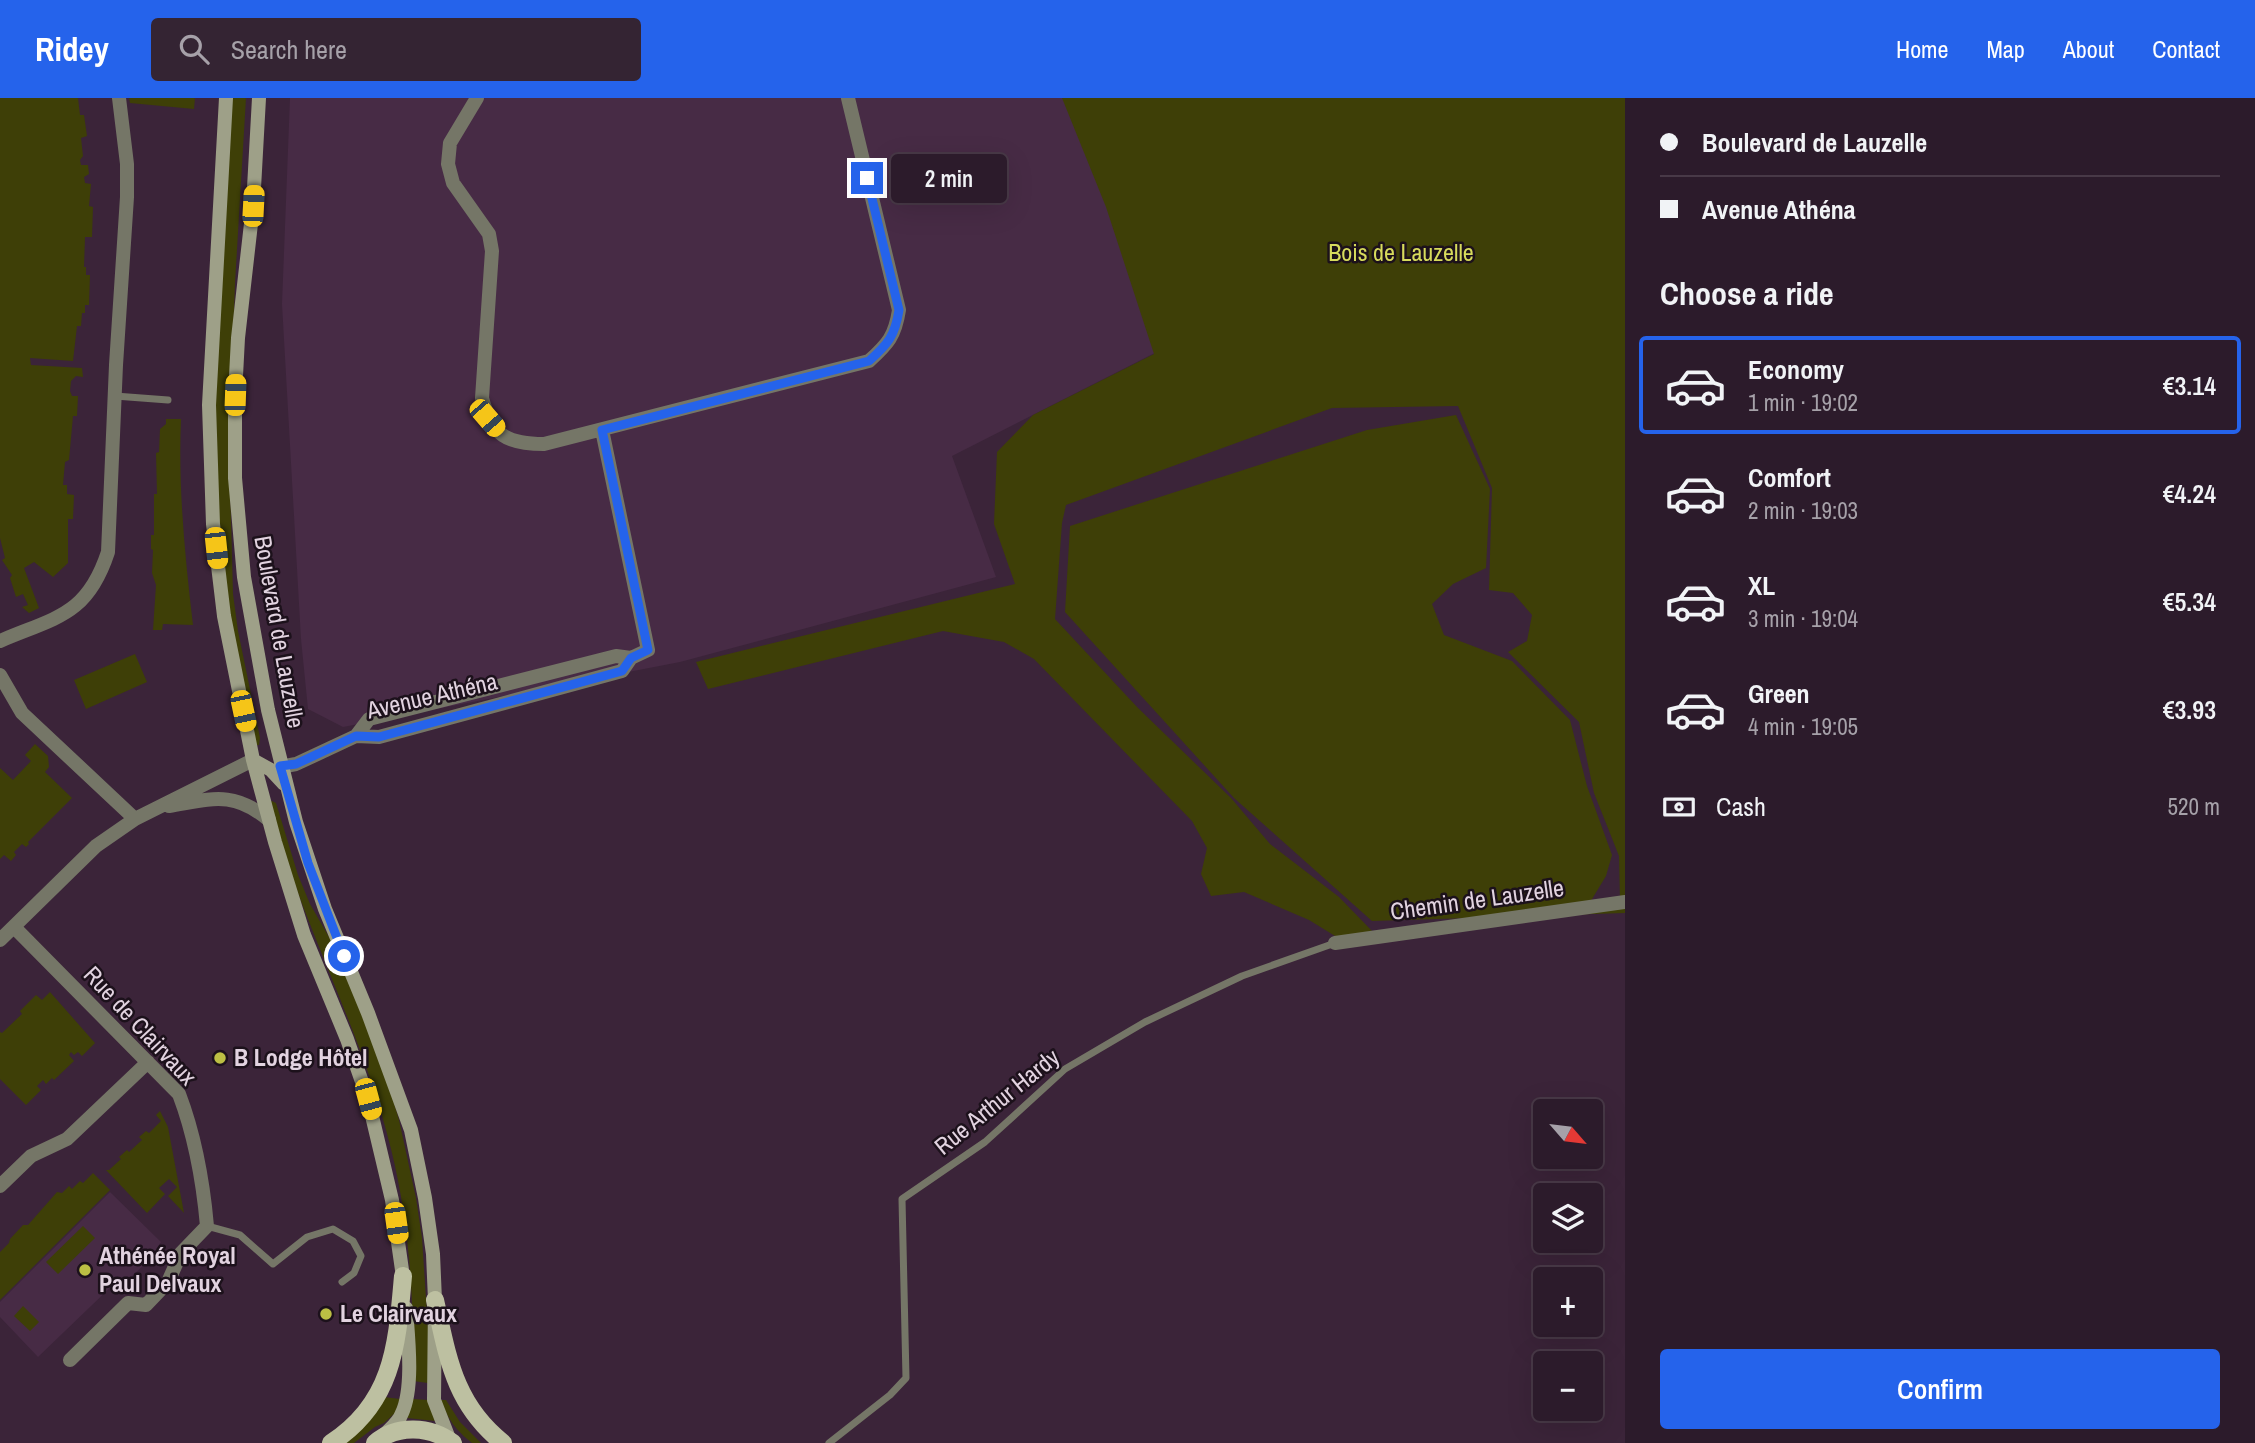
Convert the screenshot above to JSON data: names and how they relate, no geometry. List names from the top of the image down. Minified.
{"streets":{"main road":["Boulevard de Lauzelle"],"street":["Avenue Athéna","Chemin de Lauzelle","Rue de Clairvaux"],"lane":["Rue Arthur Hardy"]},"crossings":[["Boulevard de Lauzelle","Avenue Athéna"],["Chemin de Lauzelle","Rue Arthur Hardy"]],"parks":["Bois de Lauzelle"],"places":["B Lodge Hôtel","Athénée Royal Paul Delvaux","Le Clairvaux"],"north":"bottom right","page":{"header":"Ridey","search":"Search here","nav":["Home","Map","About","Contact"],"banner":["Boulevard de Lauzelle","Avenue Athéna"],"bubble":"2 min","heading":"Choose a ride","list":[{"name":"Economy","note":"1 min · 19:02","value":"€3.14"},{"name":"Comfort","note":"2 min · 19:03","value":"€4.24"},{"name":"XL","note":"3 min · 19:04","value":"€5.34"},{"name":"Green","note":"4 min · 19:05","value":"€3.93"}],"pay":["Cash","520 m"],"map_buttons":["+","−"],"buttons":"Confirm"}}
